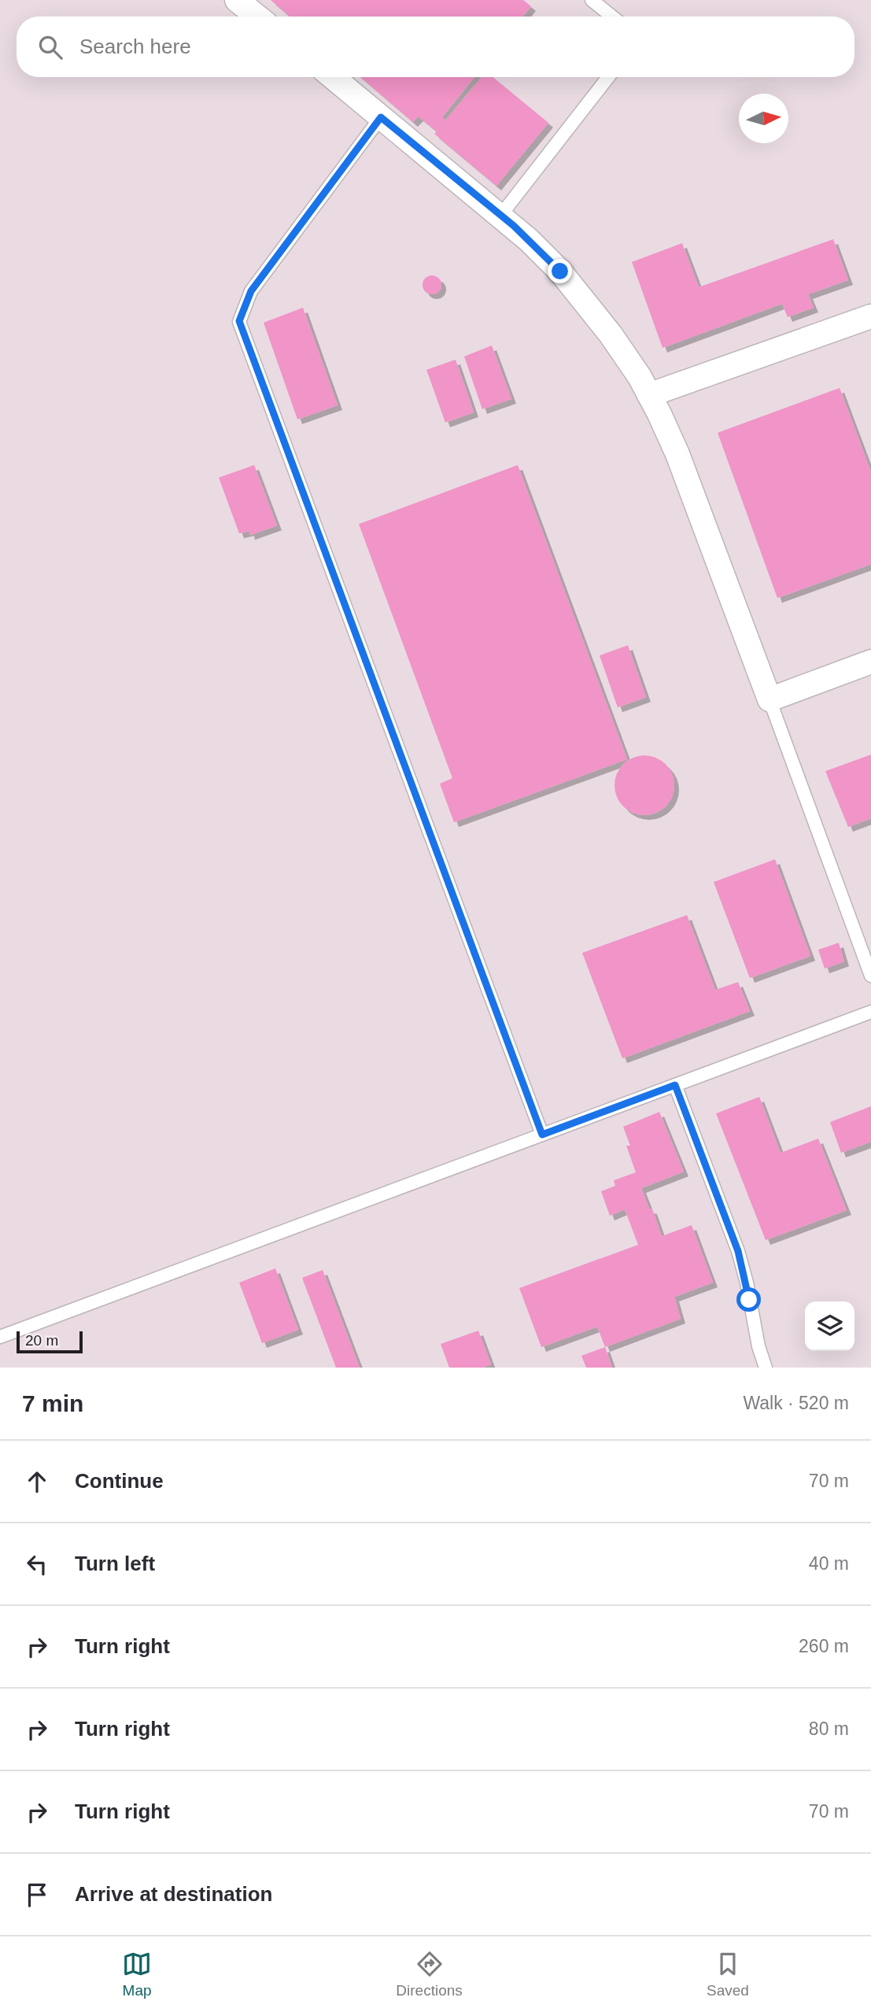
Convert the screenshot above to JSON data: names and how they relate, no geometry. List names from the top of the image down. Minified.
{"scale_bar":"20 m","north":"right","page":{"search":"Search here","scale":"20 m","heading":["7 min","Walk · 520 m"],"list":[["Continue","70 m"],["Turn left","40 m"],["Turn right","260 m"],["Turn right","80 m"],["Turn right","70 m"],"Arrive at destination"],"nav":["Map","Directions","Saved"]}}
